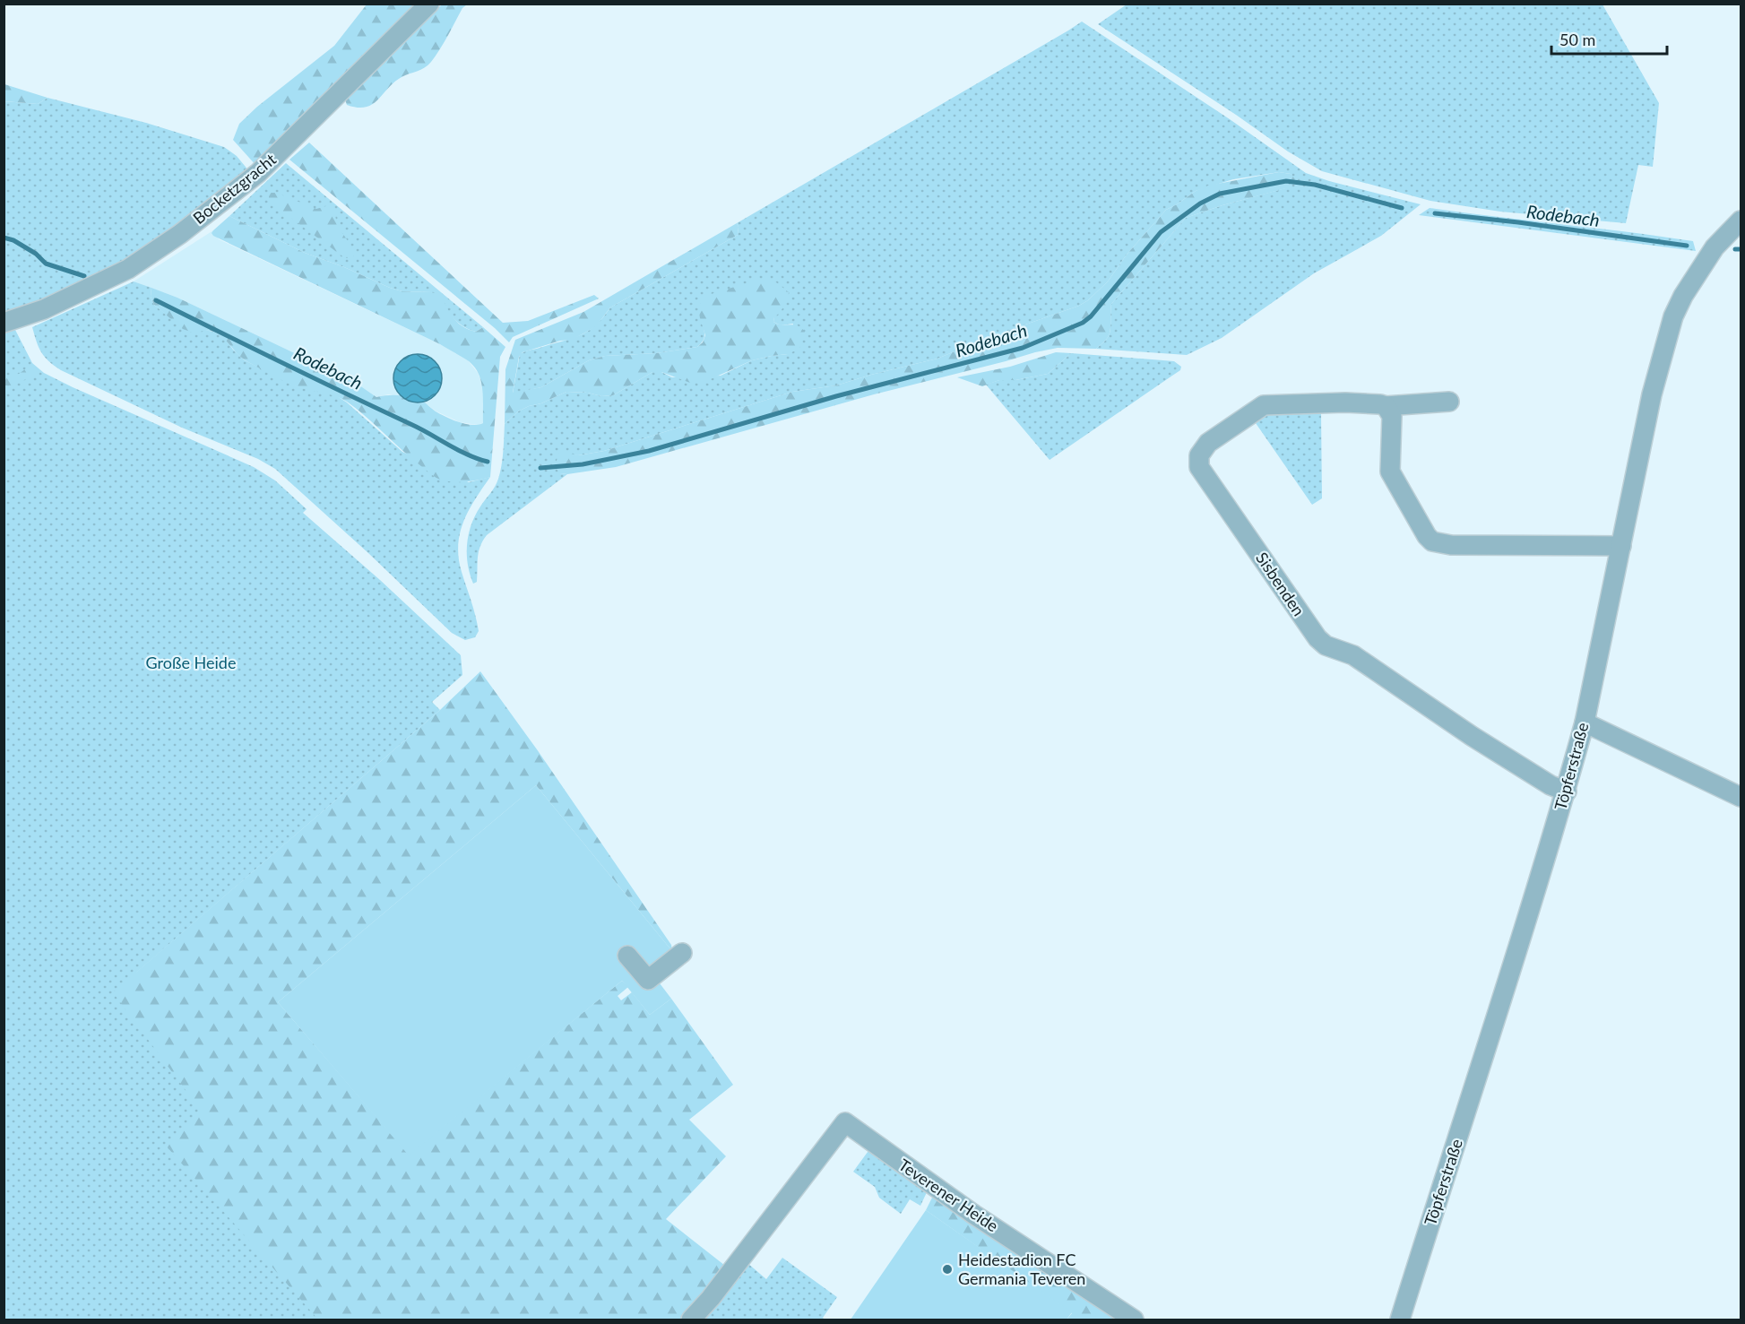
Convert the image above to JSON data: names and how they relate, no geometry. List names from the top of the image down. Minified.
{"streets":{"street":["Bocketzgracht","Sisbenden","Töpferstraße","Teverener Heide"]},"crossings":[["Sisbenden","Töpferstraße"]],"water":["Rodebach"],"parks":["Große Heide"],"places":["Heidestadion FC Germania Teveren"],"scale_bar":"50 m"}
